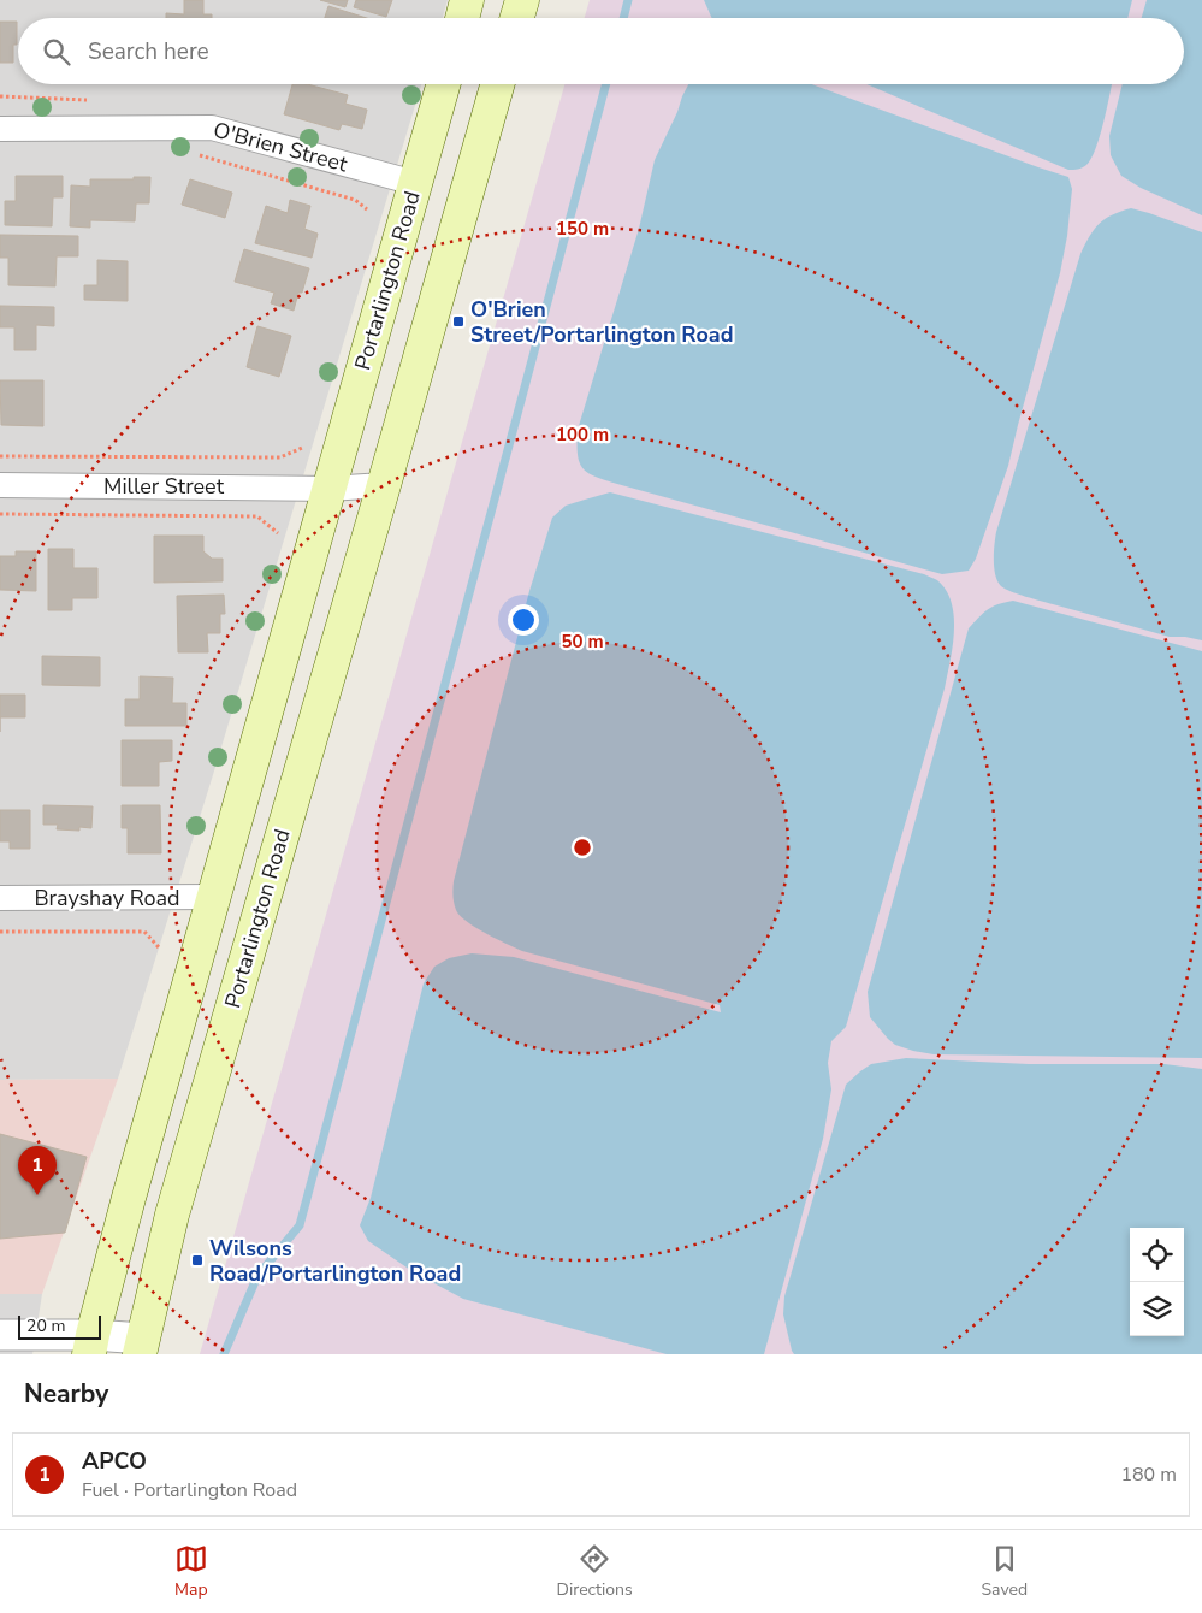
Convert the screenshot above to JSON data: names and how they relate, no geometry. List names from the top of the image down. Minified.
{"streets":{"main road":["Portarlington Road"],"street":["O'Brien Street","Miller Street","Brayshay Road"]},"crossings":[["O'Brien Street","Portarlington Road"],["Portarlington Road","Miller Street"],["Portarlington Road","Brayshay Road"]],"places":{"transit":["O'Brien Street/Portarlington Road","Wilsons Road/Portarlington Road"]},"scale_bar":"20 m","page":{"search":"Search here","pins":"1","scale":"20 m","heading":"Nearby","list":[{"mark":"1","name":"APCO","note":"Fuel · Portarlington Road","value":"180 m"}],"nav":["Map","Directions","Saved"]},"rings":["150 m","100 m","50 m"]}
